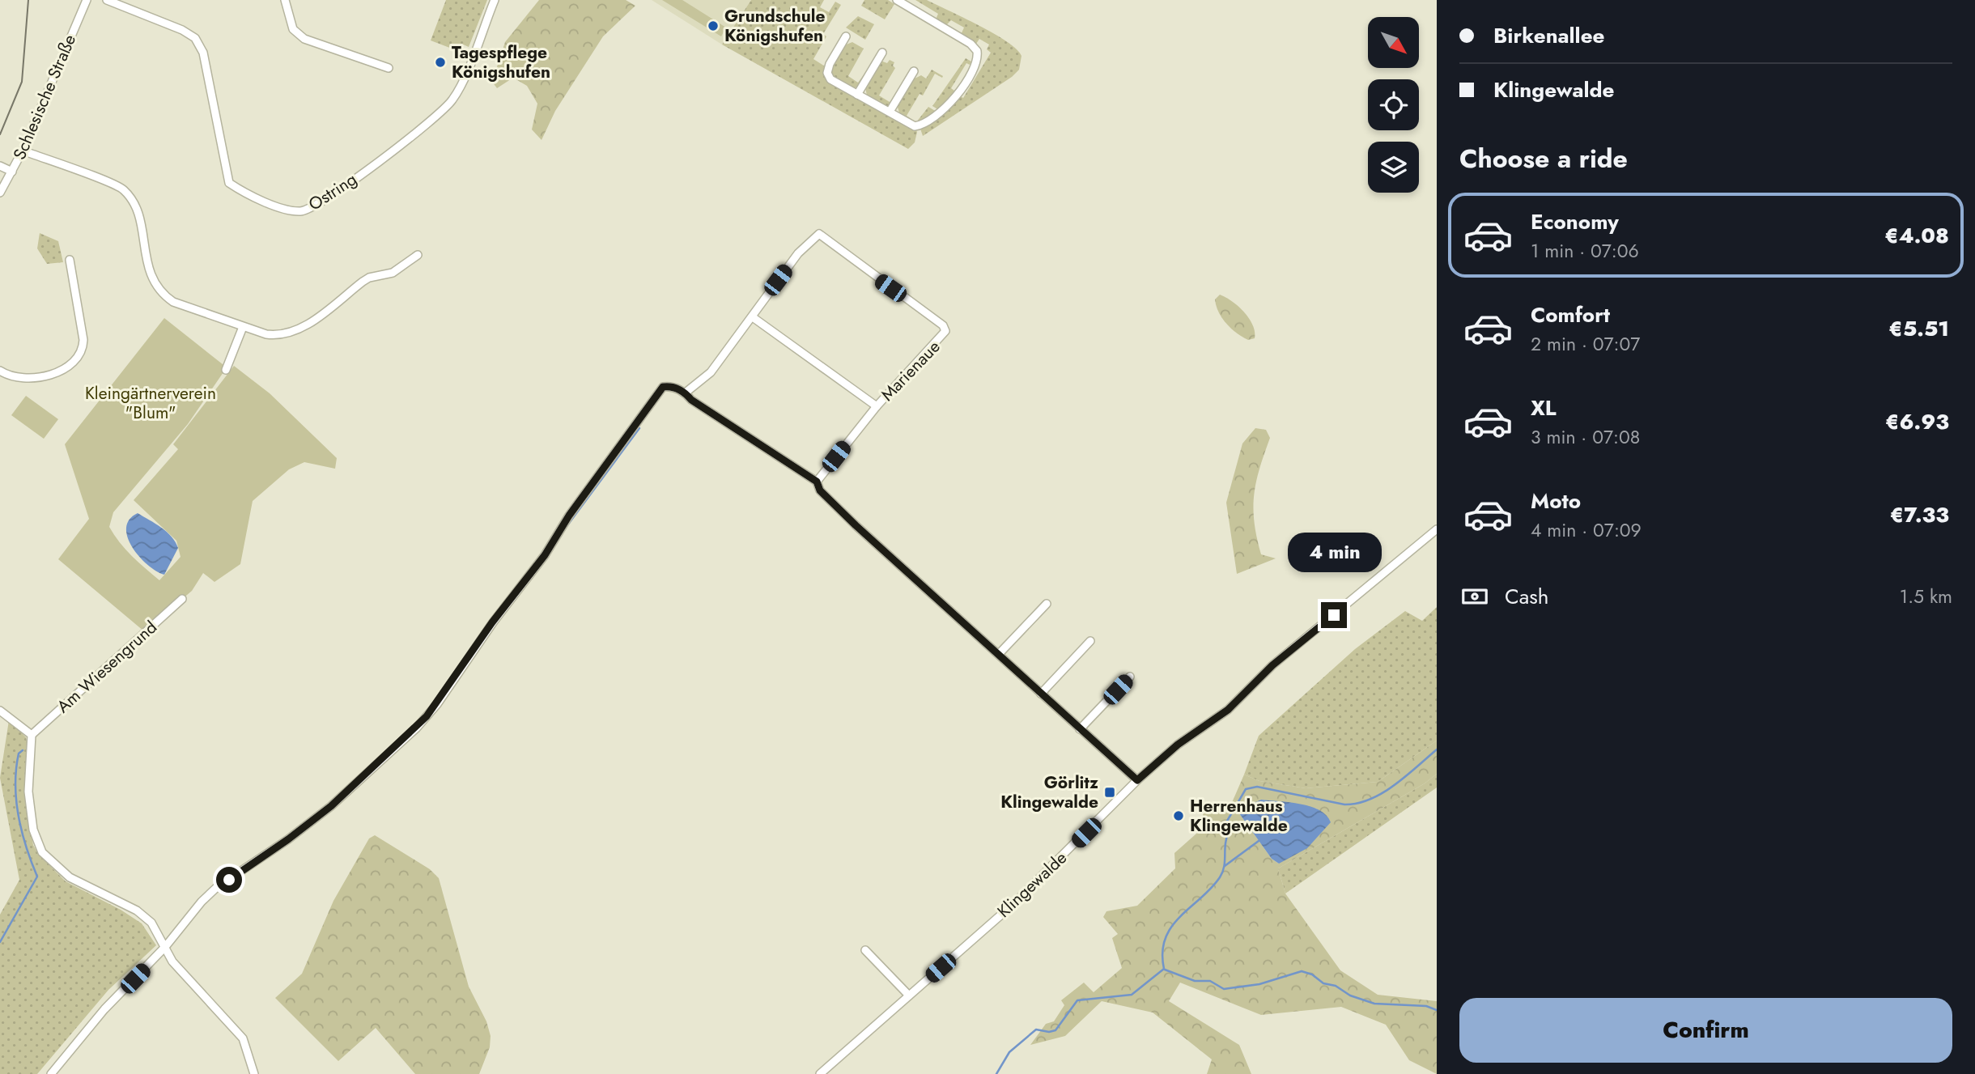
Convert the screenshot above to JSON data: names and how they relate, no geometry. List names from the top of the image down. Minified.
{"streets":{"street":["Schlesische Straße","Ostring","Marienaue","Am Wiesengrund","Klingewalde"]},"parks":["Kleingärtnerverein \"Blum\""],"places":{"other":["Grundschule Königshufen","Tagespflege Königshufen","Herrenhaus Klingewalde"],"transit":["Görlitz Klingewalde"]},"north":"bottom right","page":{"banner":["Birkenallee","Klingewalde"],"heading":"Choose a ride","list":[{"name":"Economy","note":"1 min · 07:06","value":"€4.08"},{"name":"Comfort","note":"2 min · 07:07","value":"€5.51"},{"name":"XL","note":"3 min · 07:08","value":"€6.93"},{"name":"Moto","note":"4 min · 07:09","value":"€7.33"}],"bubble":"4 min","pay":["Cash","1.5 km"],"buttons":"Confirm"}}
